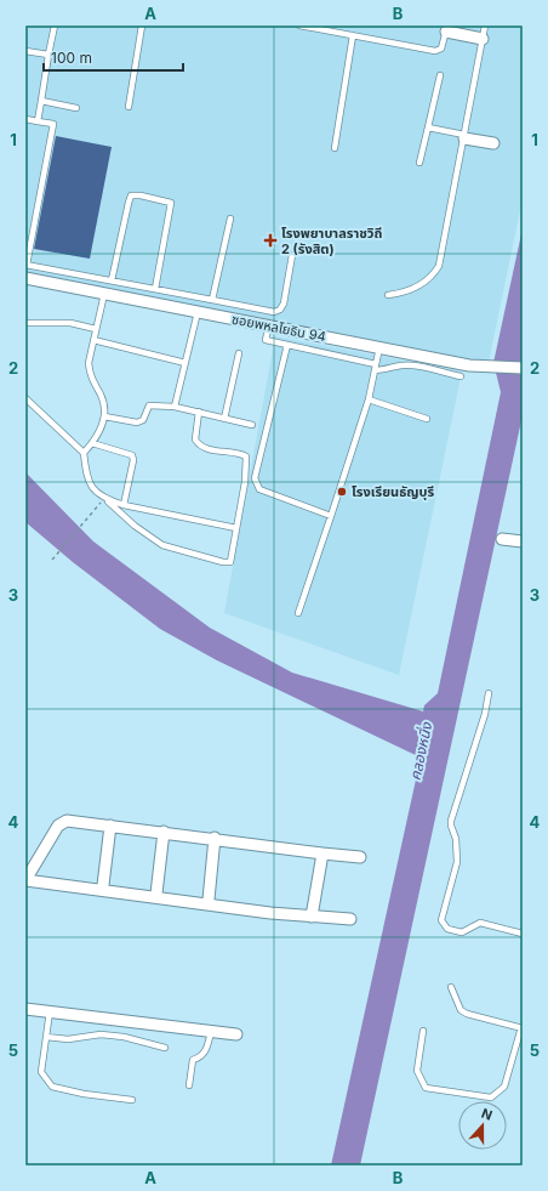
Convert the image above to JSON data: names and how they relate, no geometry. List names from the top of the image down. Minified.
{"streets":{"street":["ซอยพหลโยธิน 94"]},"water":["คลองหนึ่ง"],"places":{"health":["โรงพยาบาลราชวิถี 2 (รังสิต)"],"other":["โรงเรียนธัญบุรี"]},"scale_bar":"100 m","north":"top","grid":{"columns":["A","B"],"rows":["1","2","3","4","5"]}}
